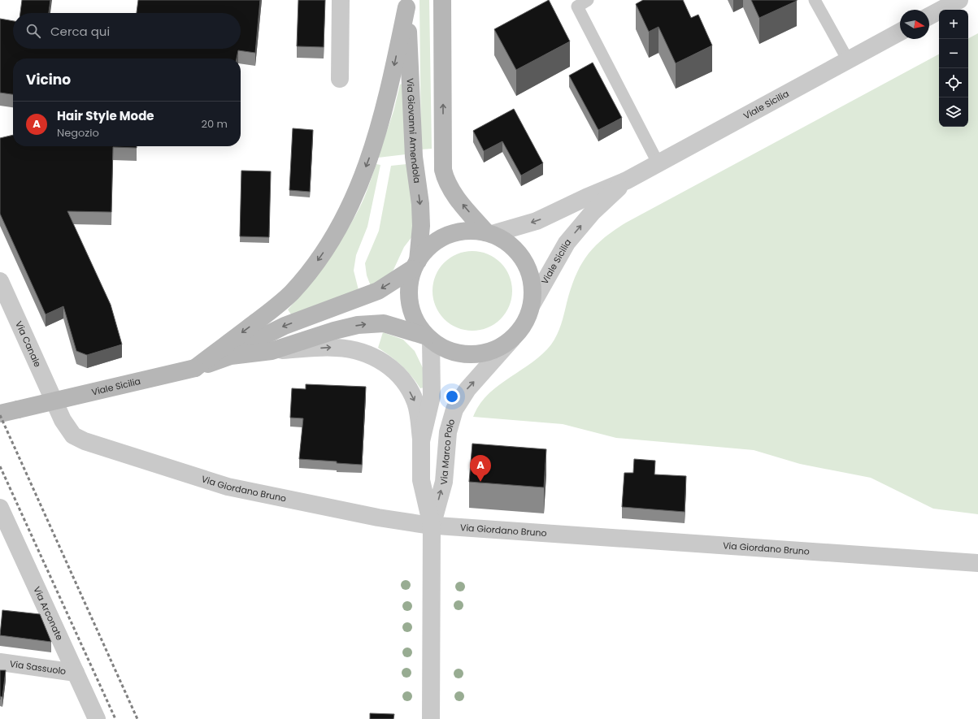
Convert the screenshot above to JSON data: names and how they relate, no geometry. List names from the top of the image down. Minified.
{"streets":{"main road":["Viale Sicilia","Via Giovanni Amendola"],"street":["Via Canale","Via Marco Polo","Via Giordano Bruno","Via Arconate","Via Sassuolo"]},"crossings":[["Via Giovanni Amendola","Via Marco Polo"],["Via Canale","Via Giordano Bruno"],["Via Marco Polo","Via Giordano Bruno"],["Via Arconate","Via Sassuolo"]],"north":"right","page":{"map_buttons":["+","−"],"search":"Cerca qui","heading":"Vicino","list":[{"mark":"A","name":"Hair Style Mode","note":"Negozio","value":"20 m"}],"pins":"A"}}
